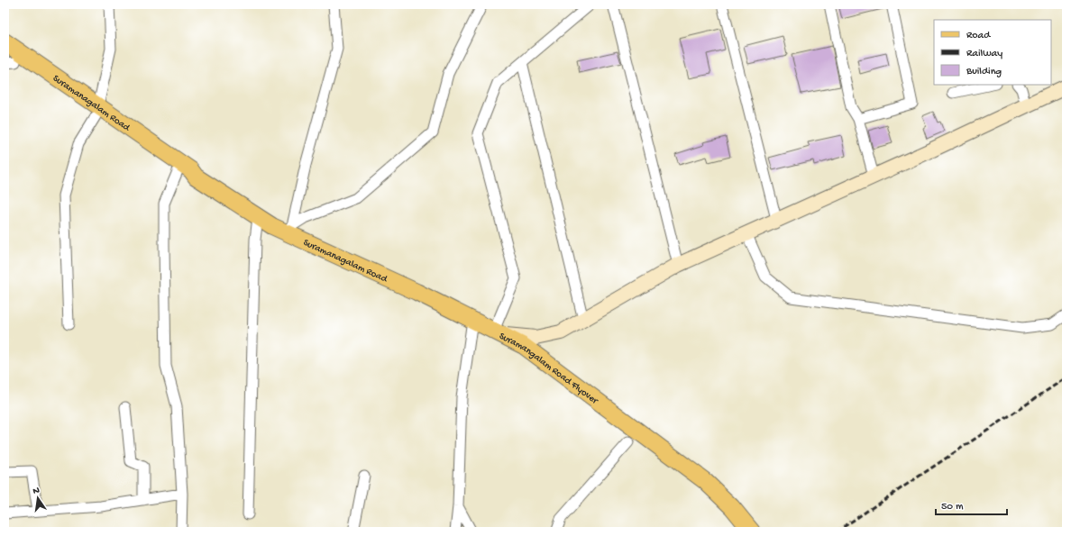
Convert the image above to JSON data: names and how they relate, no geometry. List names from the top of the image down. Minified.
{"streets":{"main road":["Suramanagalam Road","Suramangalam Road Flyover"]},"crossings":[["Suramanagalam Road","Suramangalam Road Flyover"]],"legend":["Road","Railway","Building"],"scale_bar":"50 m","north":"top"}
